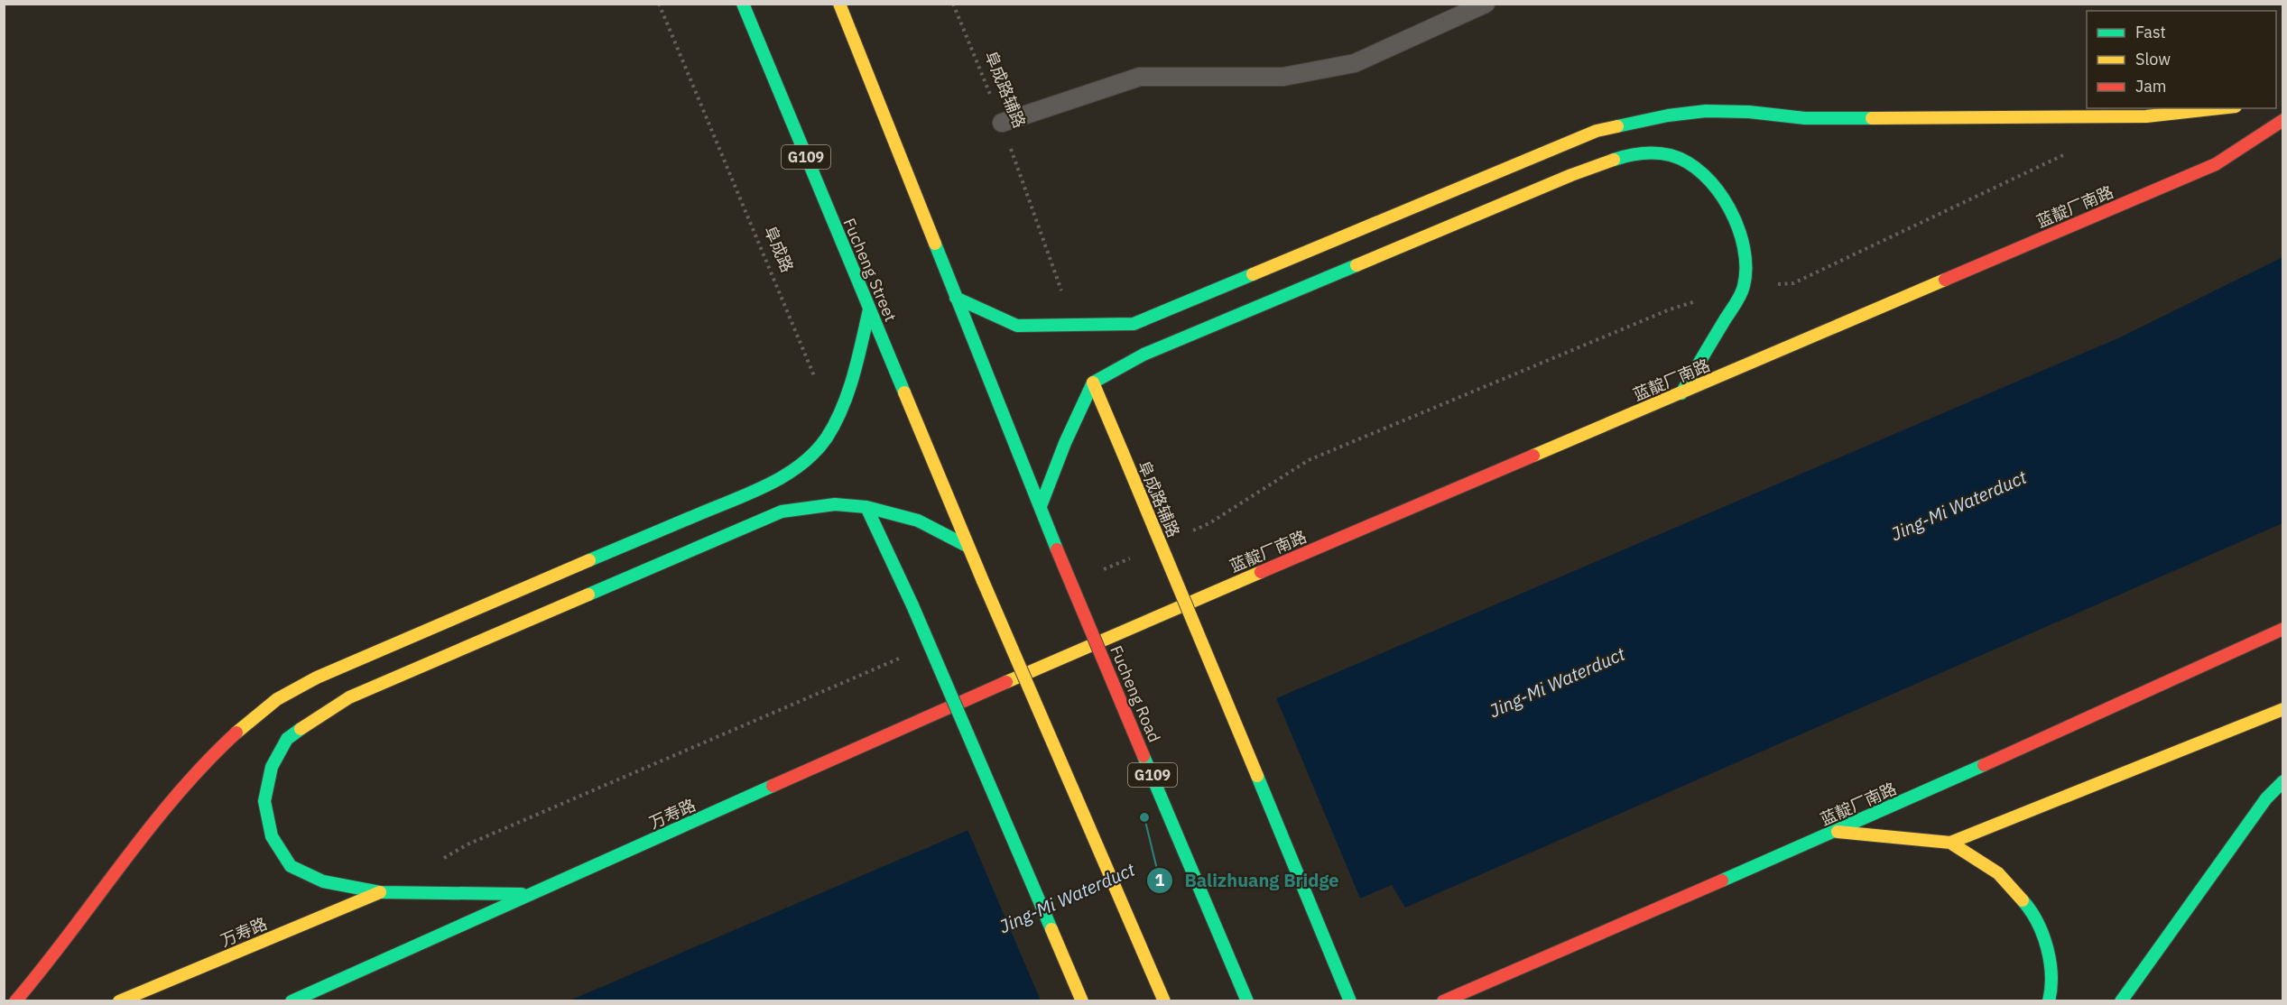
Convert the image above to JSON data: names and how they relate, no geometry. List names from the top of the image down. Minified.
{"streets":{"main road":["阜成路辅路","G109","蓝靛厂南路","Fucheng Street","Fucheng Road","万寿路"],"path":["阜成路"]},"crossings":[["G109","Fucheng Street"],["G109","Fucheng Road"],["蓝靛厂南路","万寿路"]],"water":["Jing-Mi Waterduct"],"places":["Balizhuang Bridge"],"legend":["Fast","Slow","Jam"]}
